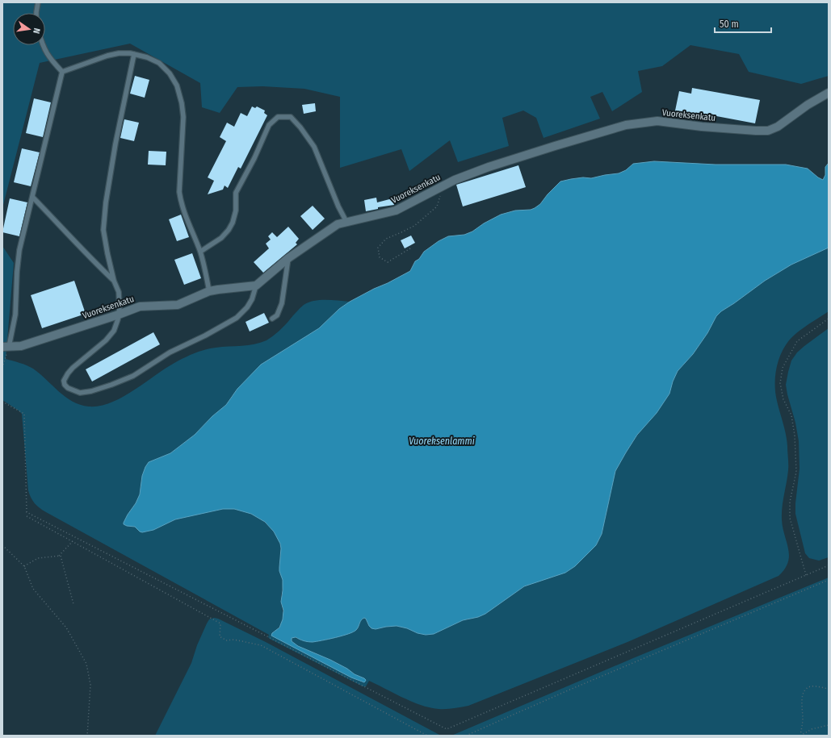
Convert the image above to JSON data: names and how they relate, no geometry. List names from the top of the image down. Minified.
{"streets":{"street":["Vuoreksenkatu"]},"water":["Vuoreksenlammi"],"scale_bar":"50 m","north":"right"}
